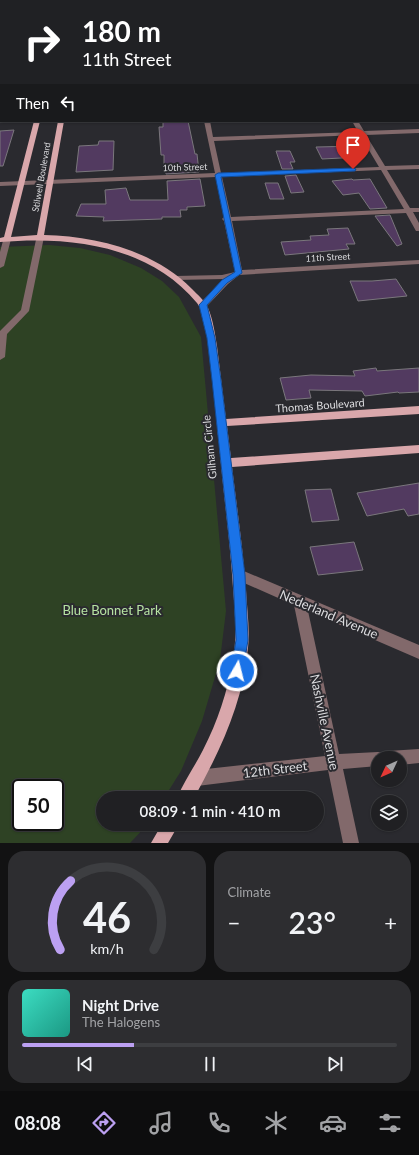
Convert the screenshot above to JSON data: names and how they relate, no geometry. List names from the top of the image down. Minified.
{"streets":{"main road":["Stilwell Boulevard","Thomas Boulevard","Gilham Circle"],"street":["10th Street","11th Street","Nederland Avenue","Nashville Avenue","12th Street"]},"crossings":[["10th Street","Stilwell Boulevard"],["Thomas Boulevard","Gilham Circle"],["Gilham Circle","Nederland Avenue"],["Gilham Circle","12th Street"],["Nederland Avenue","Nashville Avenue"],["Nashville Avenue","12th Street"]],"parks":["Blue Bonnet Park"],"north":"bottom left","page":{"turn":["180 m","11th Street"],"then":"Then","limit":"50","trip":"08:09 · 1 min · 410 m","tile":"Climate","heat":["−","23°","+"],"song":["Night Drive","The Halogens"],"tabs":"08:08","gauge":["46","km/h"]}}
